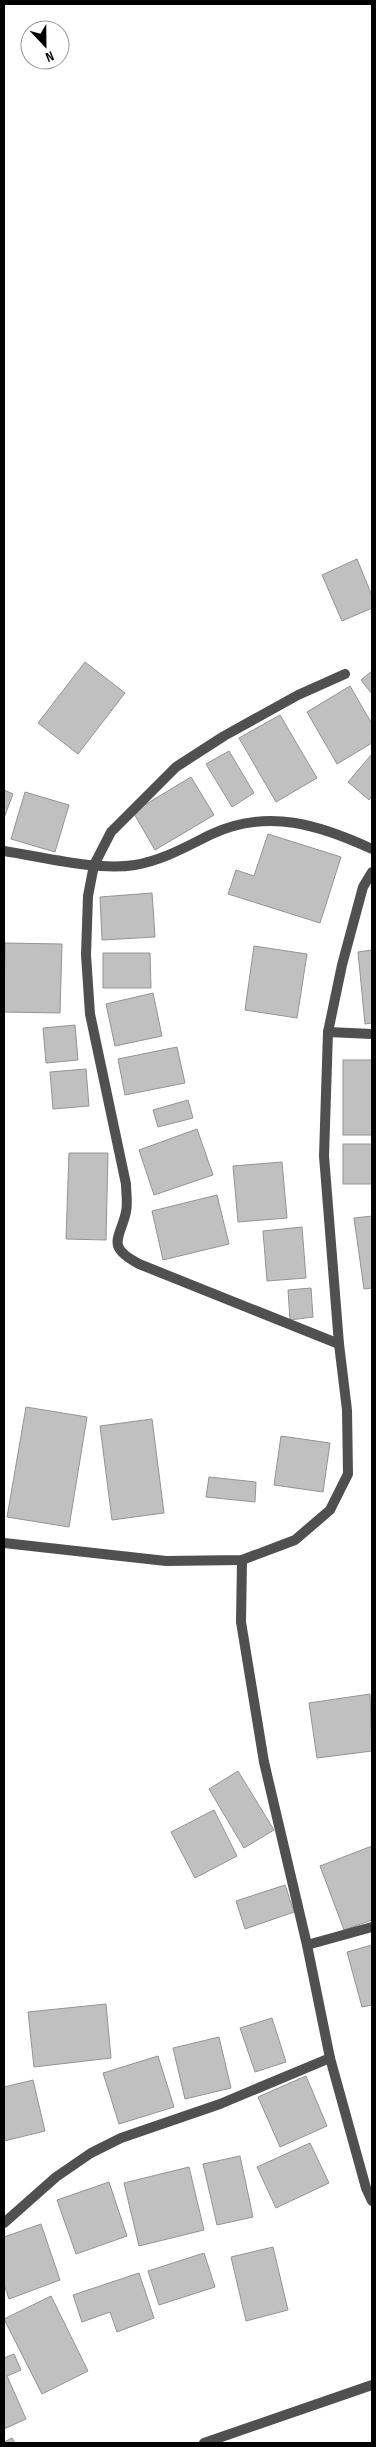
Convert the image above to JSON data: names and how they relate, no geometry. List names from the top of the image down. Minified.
{"north":"bottom"}
